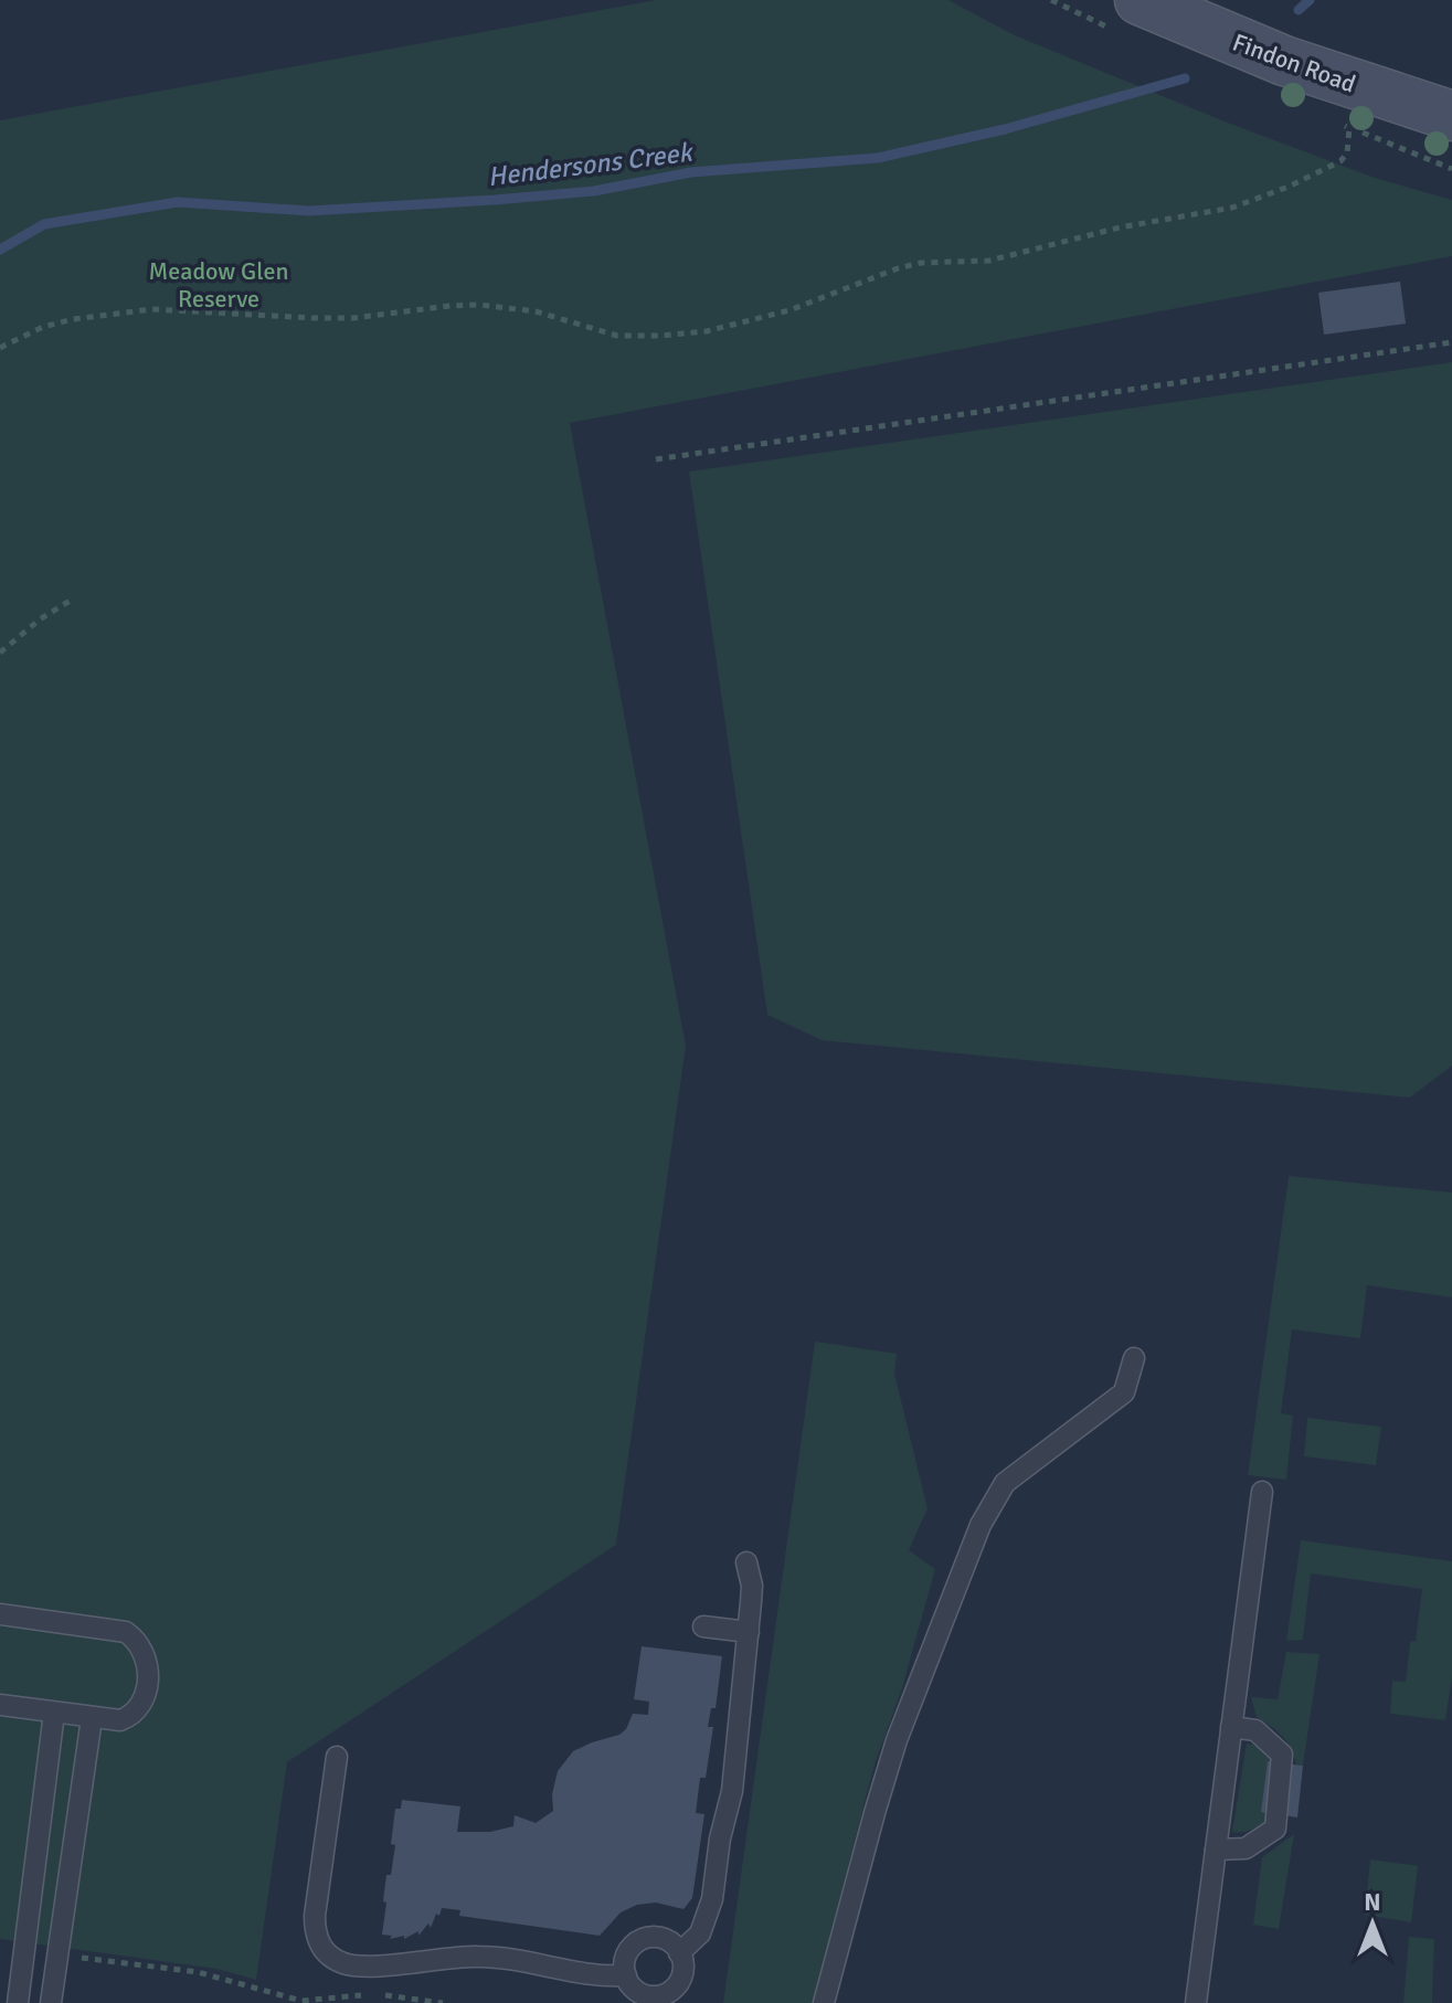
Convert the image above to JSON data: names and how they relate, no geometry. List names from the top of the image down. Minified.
{"streets":{"main road":["Findon Road"]},"water":["Hendersons Creek"],"parks":["Meadow Glen Reserve"],"north":"top"}
